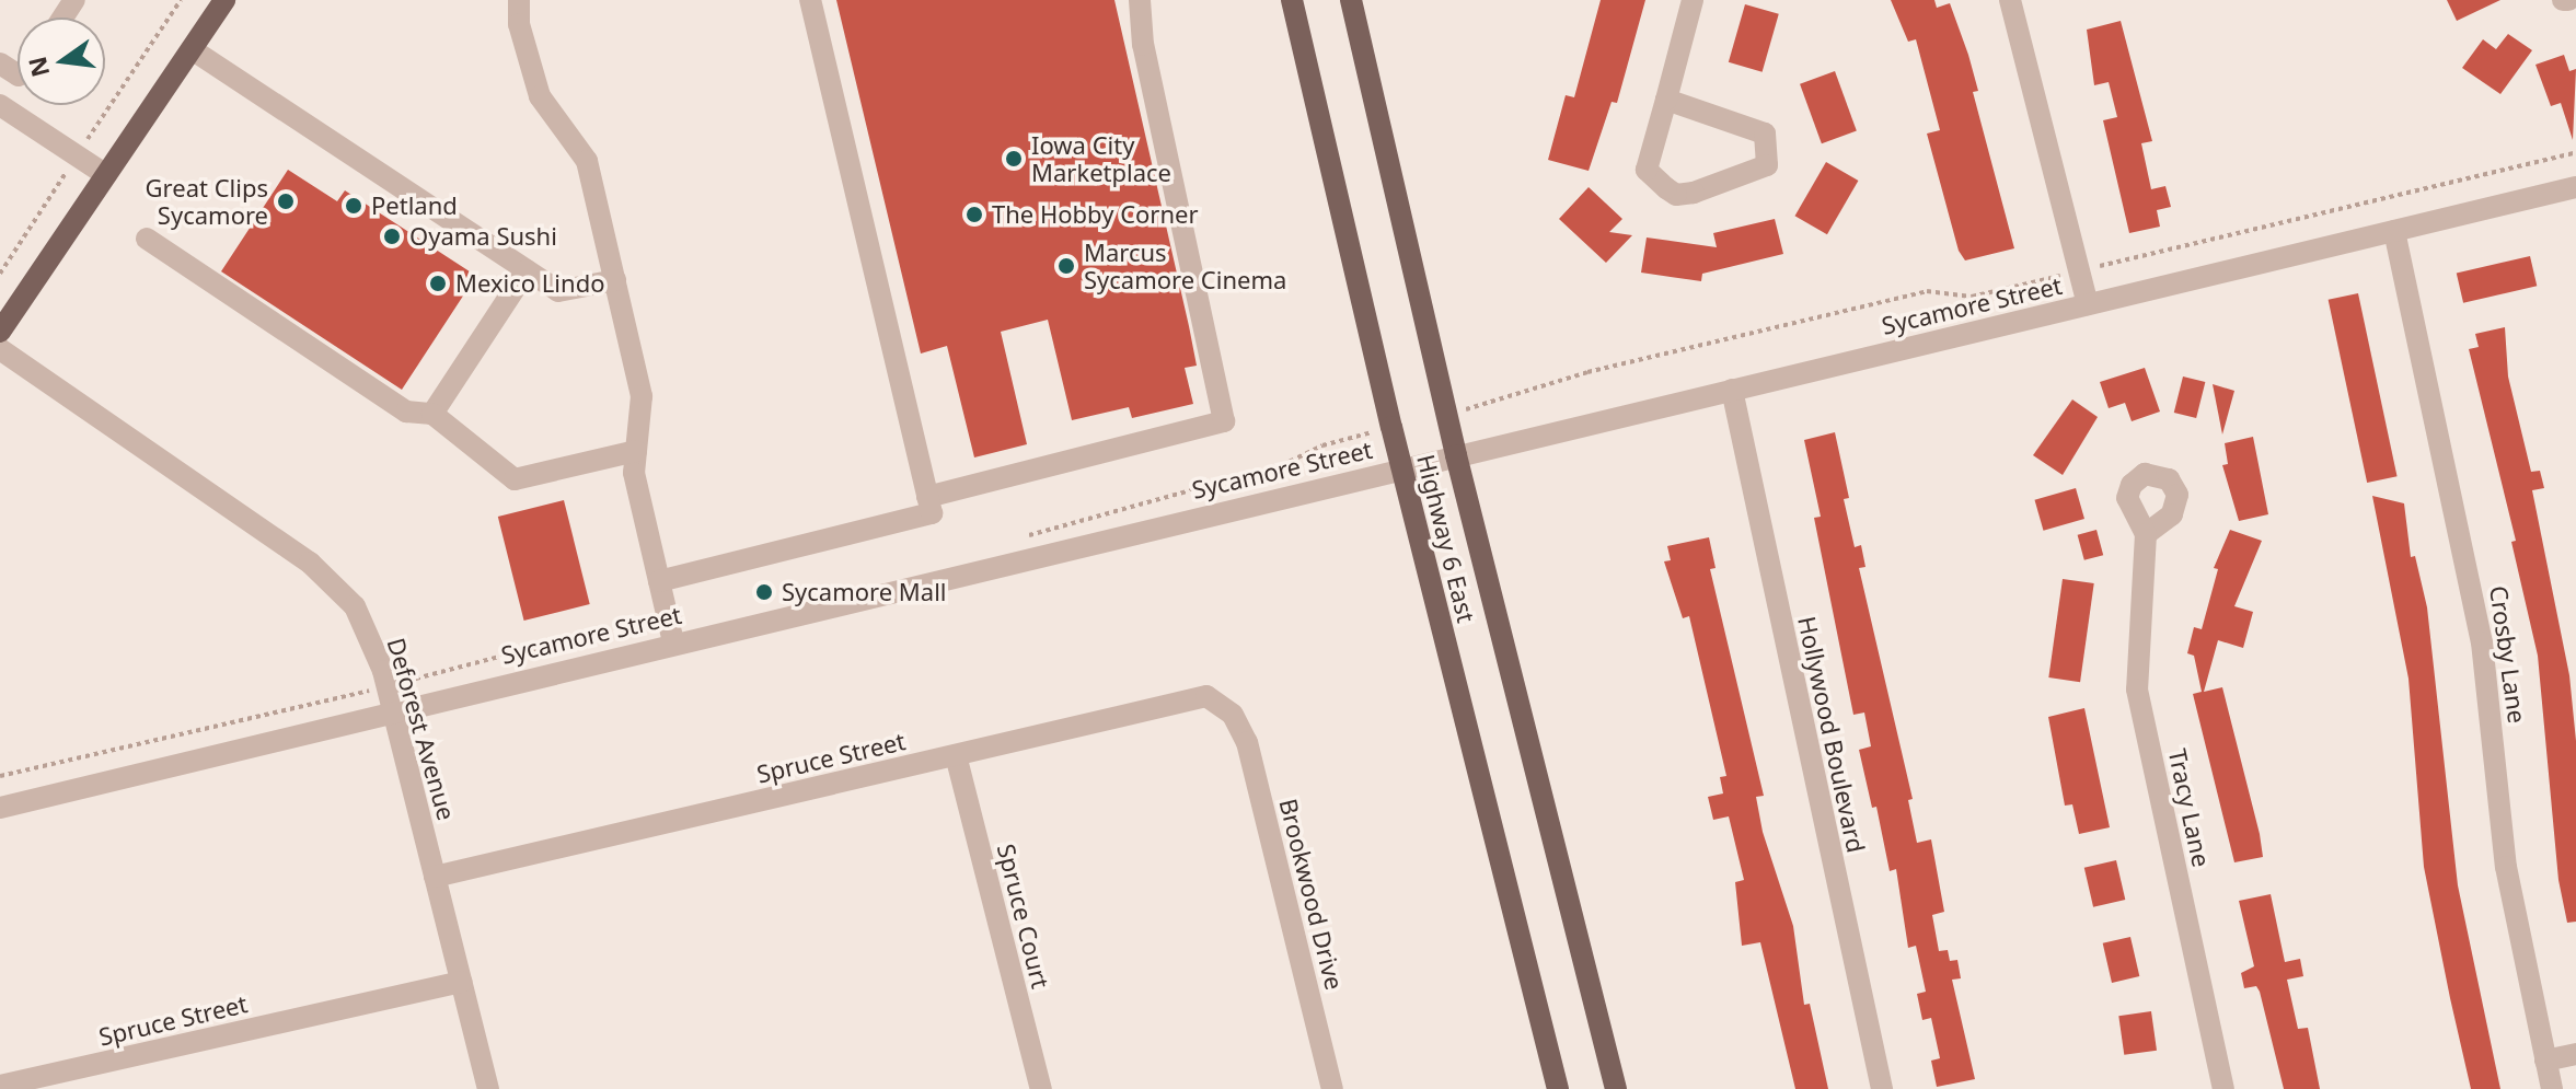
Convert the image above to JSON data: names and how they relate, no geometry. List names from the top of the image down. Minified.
{"streets":{"main road":["Highway 6 East"],"street":["Sycamore Street","Crosby Lane","Deforest Avenue","Hollywood Boulevard","Spruce Street","Tracy Lane","Brookwood Drive","Spruce Court"]},"crossings":[["Sycamore Street","Highway 6 East"],["Sycamore Street","Crosby Lane"],["Sycamore Street","Deforest Avenue"],["Sycamore Street","Hollywood Boulevard"],["Deforest Avenue","Spruce Street"],["Spruce Street","Brookwood Drive"],["Spruce Street","Spruce Court"]],"places":["Iowa City Marketplace","Great Clips Sycamore","Petland","The Hobby Corner","Oyama Sushi","Marcus Sycamore Cinema","Mexico Lindo","Sycamore Mall"],"north":"left"}
